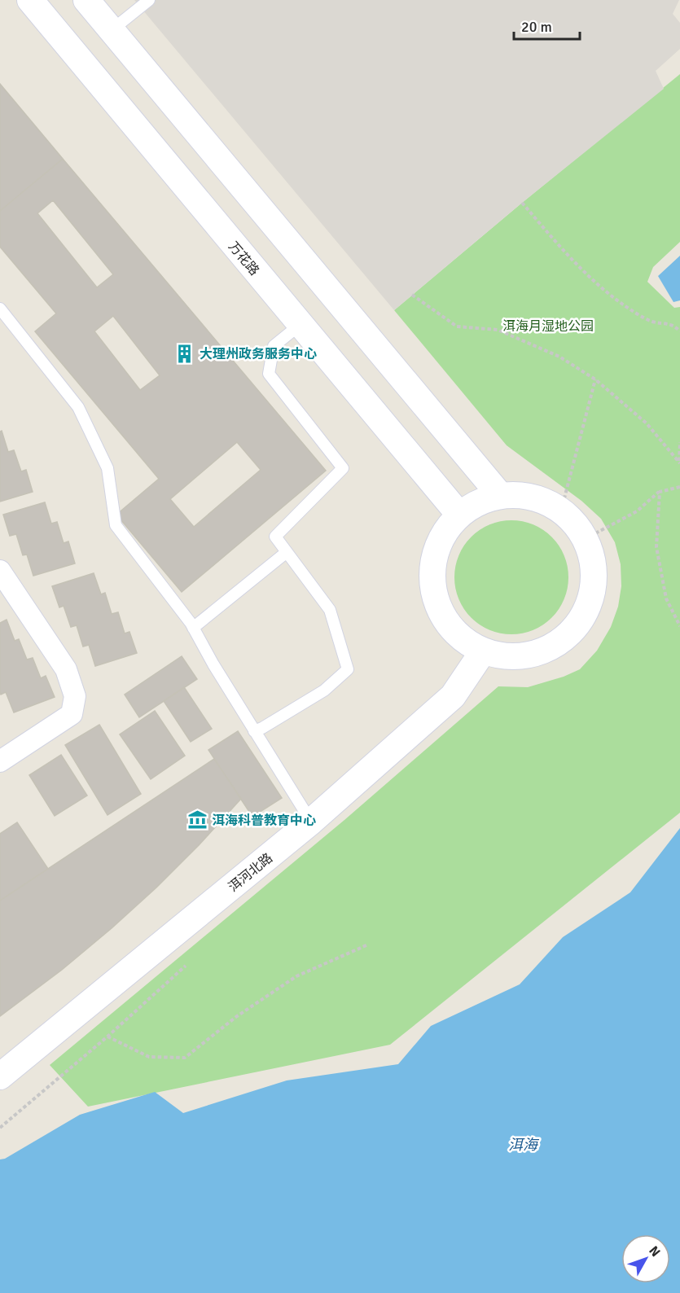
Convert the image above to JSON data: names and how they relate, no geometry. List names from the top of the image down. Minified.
{"streets":{"street":["万花路","洱河北路"]},"crossings":[["万花路","洱河北路"]],"water":["洱海"],"parks":["洱海月湿地公园"],"places":{"building":["大理州政务服务中心"],"museum":["洱海科普教育中心"]},"scale_bar":"20 m","north":"top right"}
